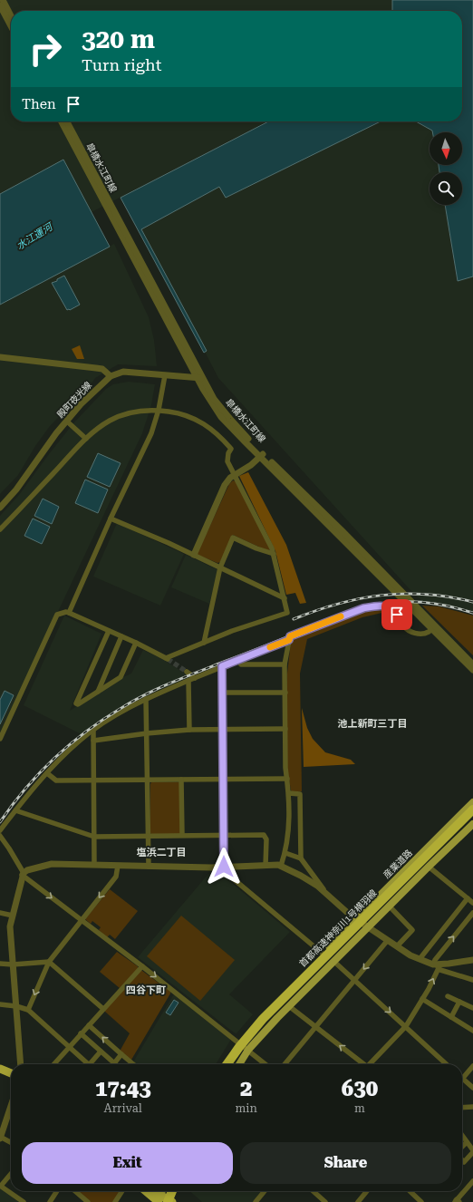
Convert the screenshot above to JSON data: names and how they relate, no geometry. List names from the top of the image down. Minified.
{"streets":{"highway":["首都高速神奈川1号横羽線"],"main road":["産業道路"],"street":["皐橋水江町線","殿町夜光線"]},"crossings":[["皐橋水江町線","殿町夜光線"]],"districts":["池上新町三丁目","塩浜二丁目","四谷下町"],"water":["水江運河"],"north":"bottom","page":{"turn":["320 m","Turn right"],"then":"Then","eta":["17:43","Arrival","2","min","630","m"],"buttons":["Exit","Share"]}}
